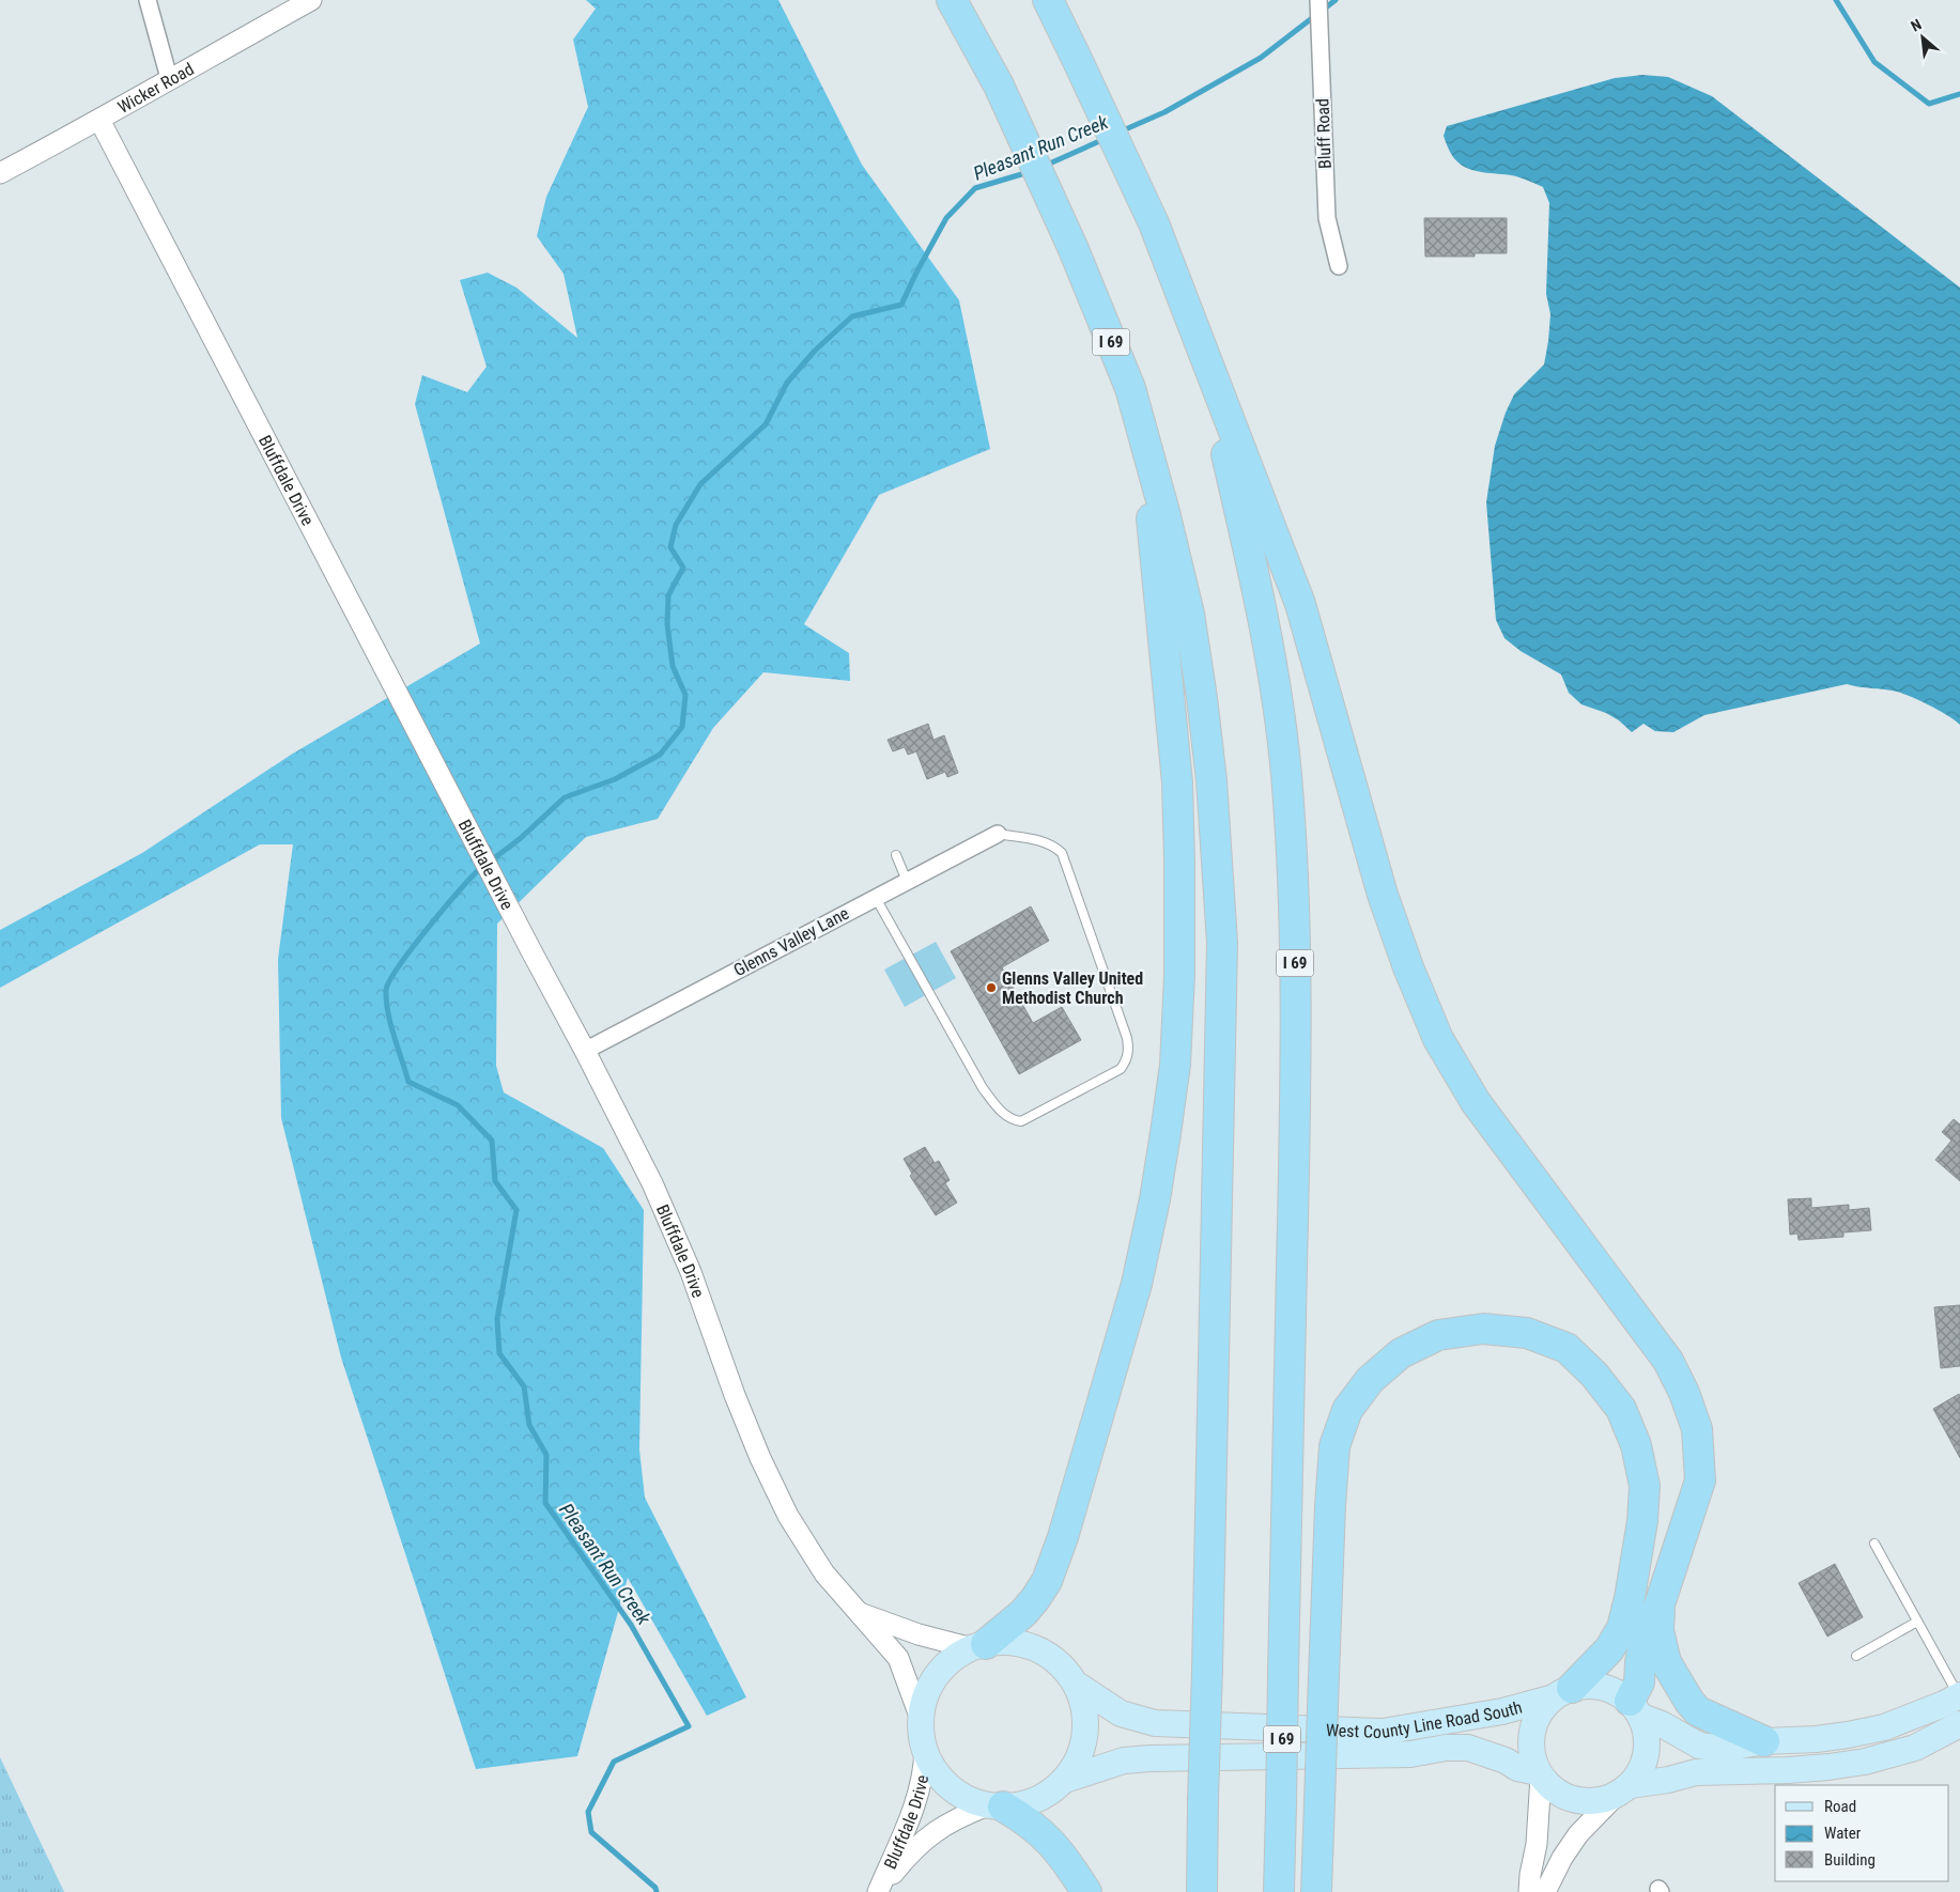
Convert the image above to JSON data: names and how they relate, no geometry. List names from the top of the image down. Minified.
{"streets":{"highway":["I 69"],"main road":["West County Line Road South"],"street":["Wicker Road","Bluff Road","Bluffdale Drive","Glenns Valley Lane"]},"crossings":[["Wicker Road","Bluffdale Drive"],["Bluffdale Drive","Glenns Valley Lane"],["Bluffdale Drive","West County Line Road South"]],"water":["Pleasant Run Creek"],"places":["Glenns Valley United Methodist Church"],"legend":["Road","Water","Building"],"north":"top left"}
